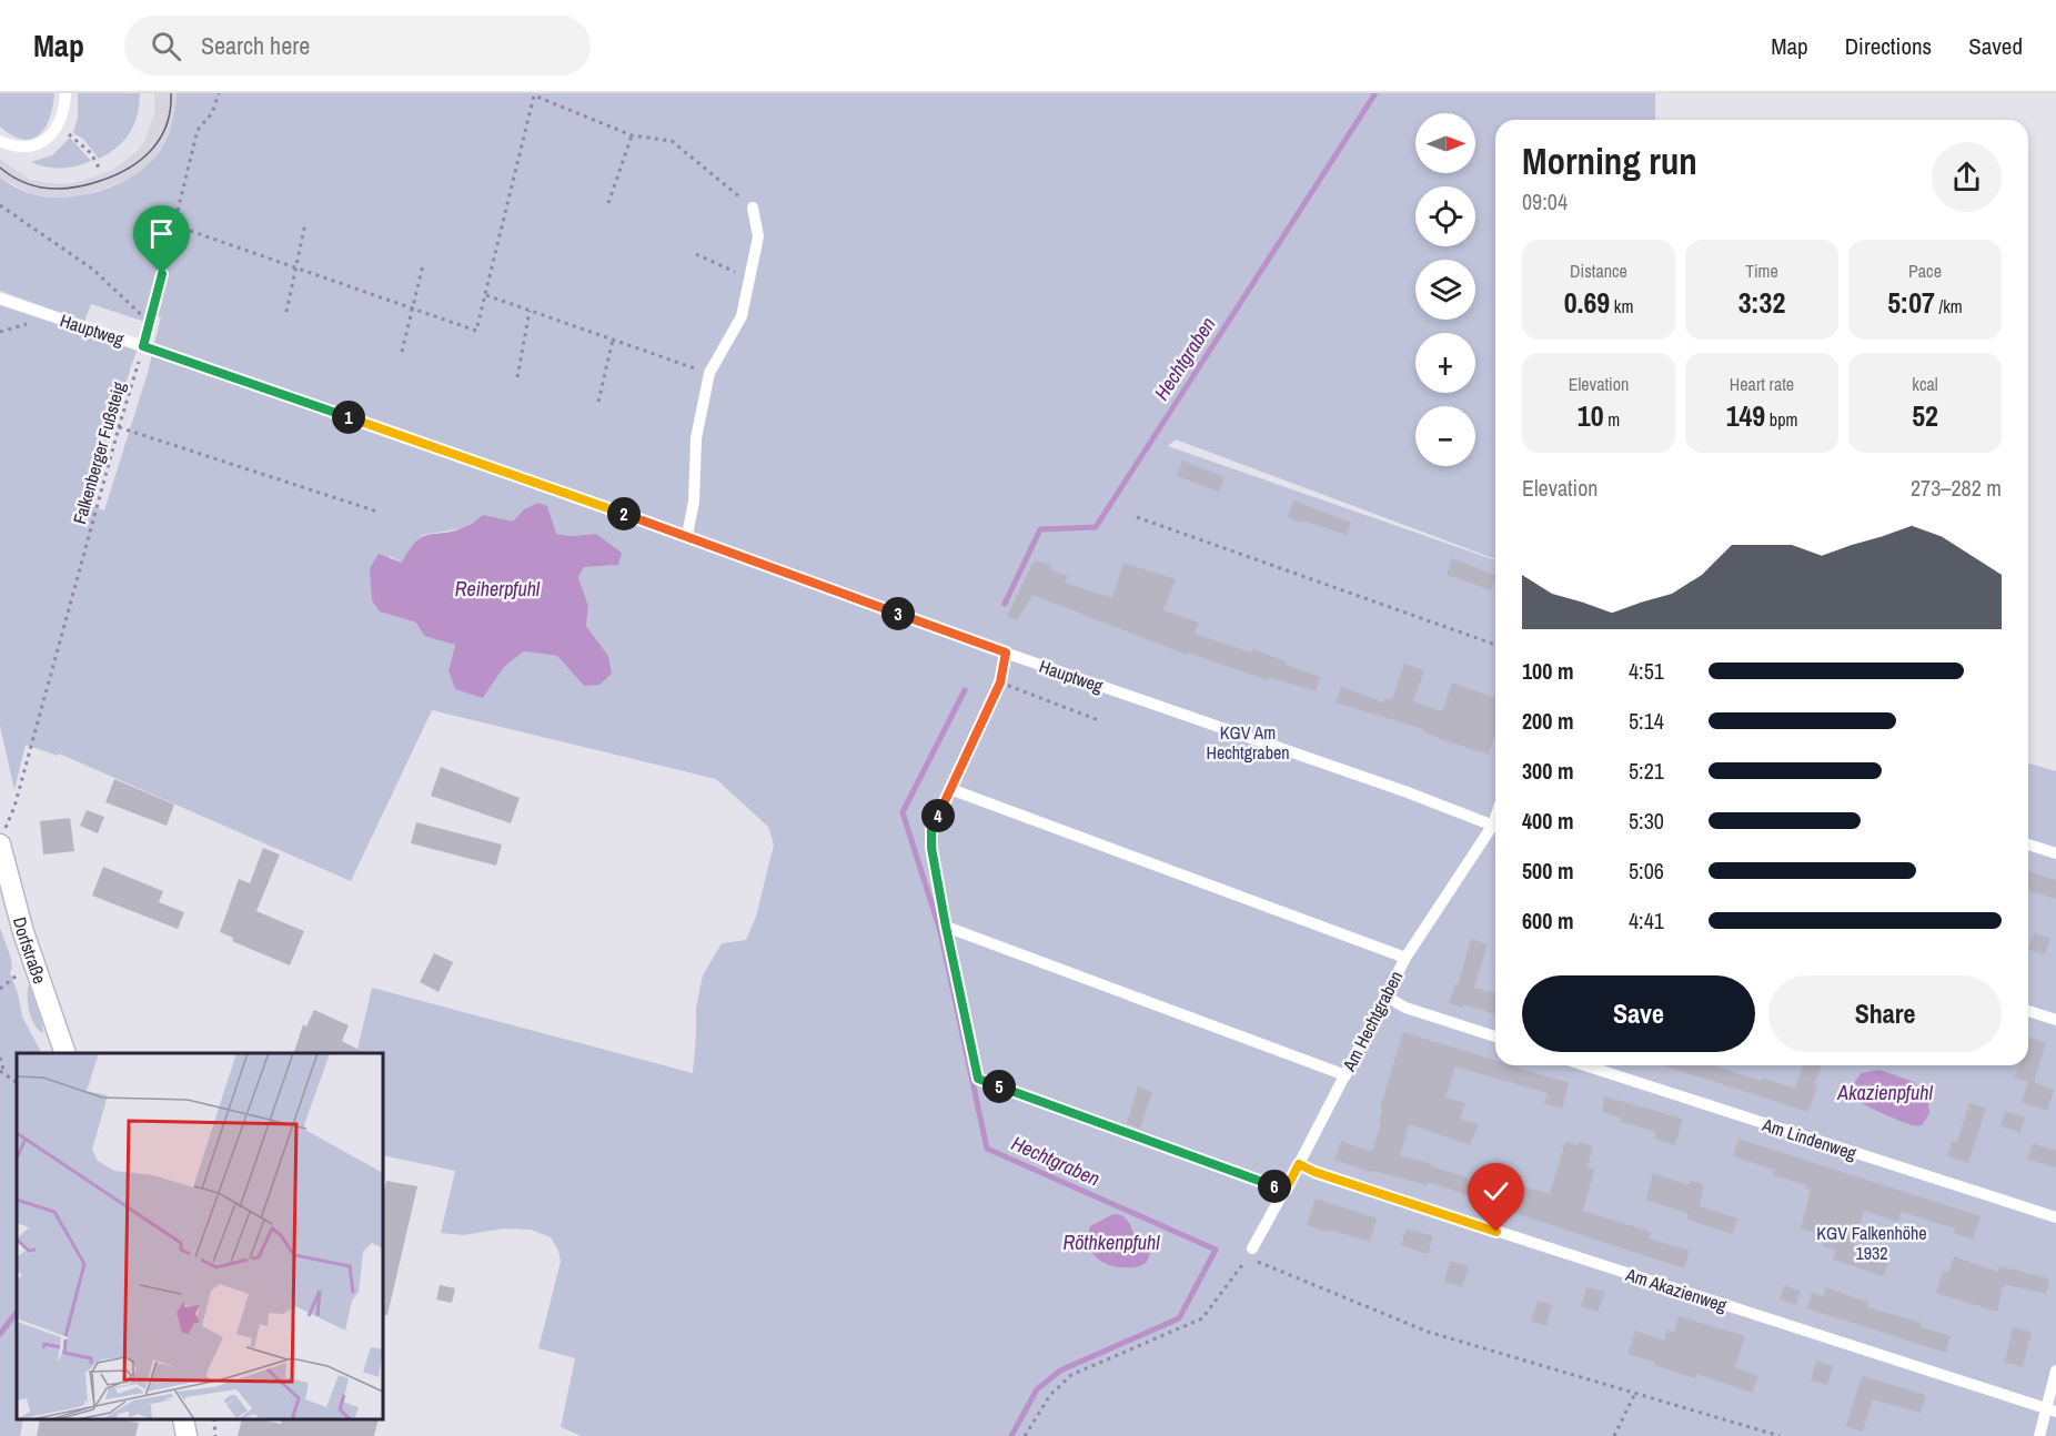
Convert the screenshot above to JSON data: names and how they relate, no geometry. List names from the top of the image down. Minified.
{"streets":{"main road":["Dorfstraße"],"lane":["Hauptweg","Am Hechtgraben","Am Lindenweg","Am Akazienweg"],"path":["Falkenberger Fußsteig"]},"crossings":[["Hauptweg","Falkenberger Fußsteig"],["Am Hechtgraben","Am Akazienweg"]],"water":["Hechtgraben","Reiherpfuhl","Akazienpfuhl","Röthkenpfuhl"],"parks":["KGV Am Hechtgraben","KGV Falkenhöhe 1932"],"north":"right","page":{"header":"Map","search":"Search here","nav":["Map","Directions","Saved"],"map_buttons":["+","−"],"heading":["Morning run","09:04"],"stats":[["Distance","0.69 km"],["Time","3:32"],["Pace","5:07 /km"],["Elevation","10 m"],["Heart rate","149 bpm"],["kcal","52"]],"pins":["1","2","3","4","5","6"],"chart":["Elevation","273–282 m"],"list":[{"name":"100 m","note":"4:51"},{"name":"200 m","note":"5:14"},{"name":"300 m","note":"5:21"},{"name":"400 m","note":"5:30"},{"name":"500 m","note":"5:06"},{"name":"600 m","note":"4:41"}],"buttons":["Save","Share"]}}
